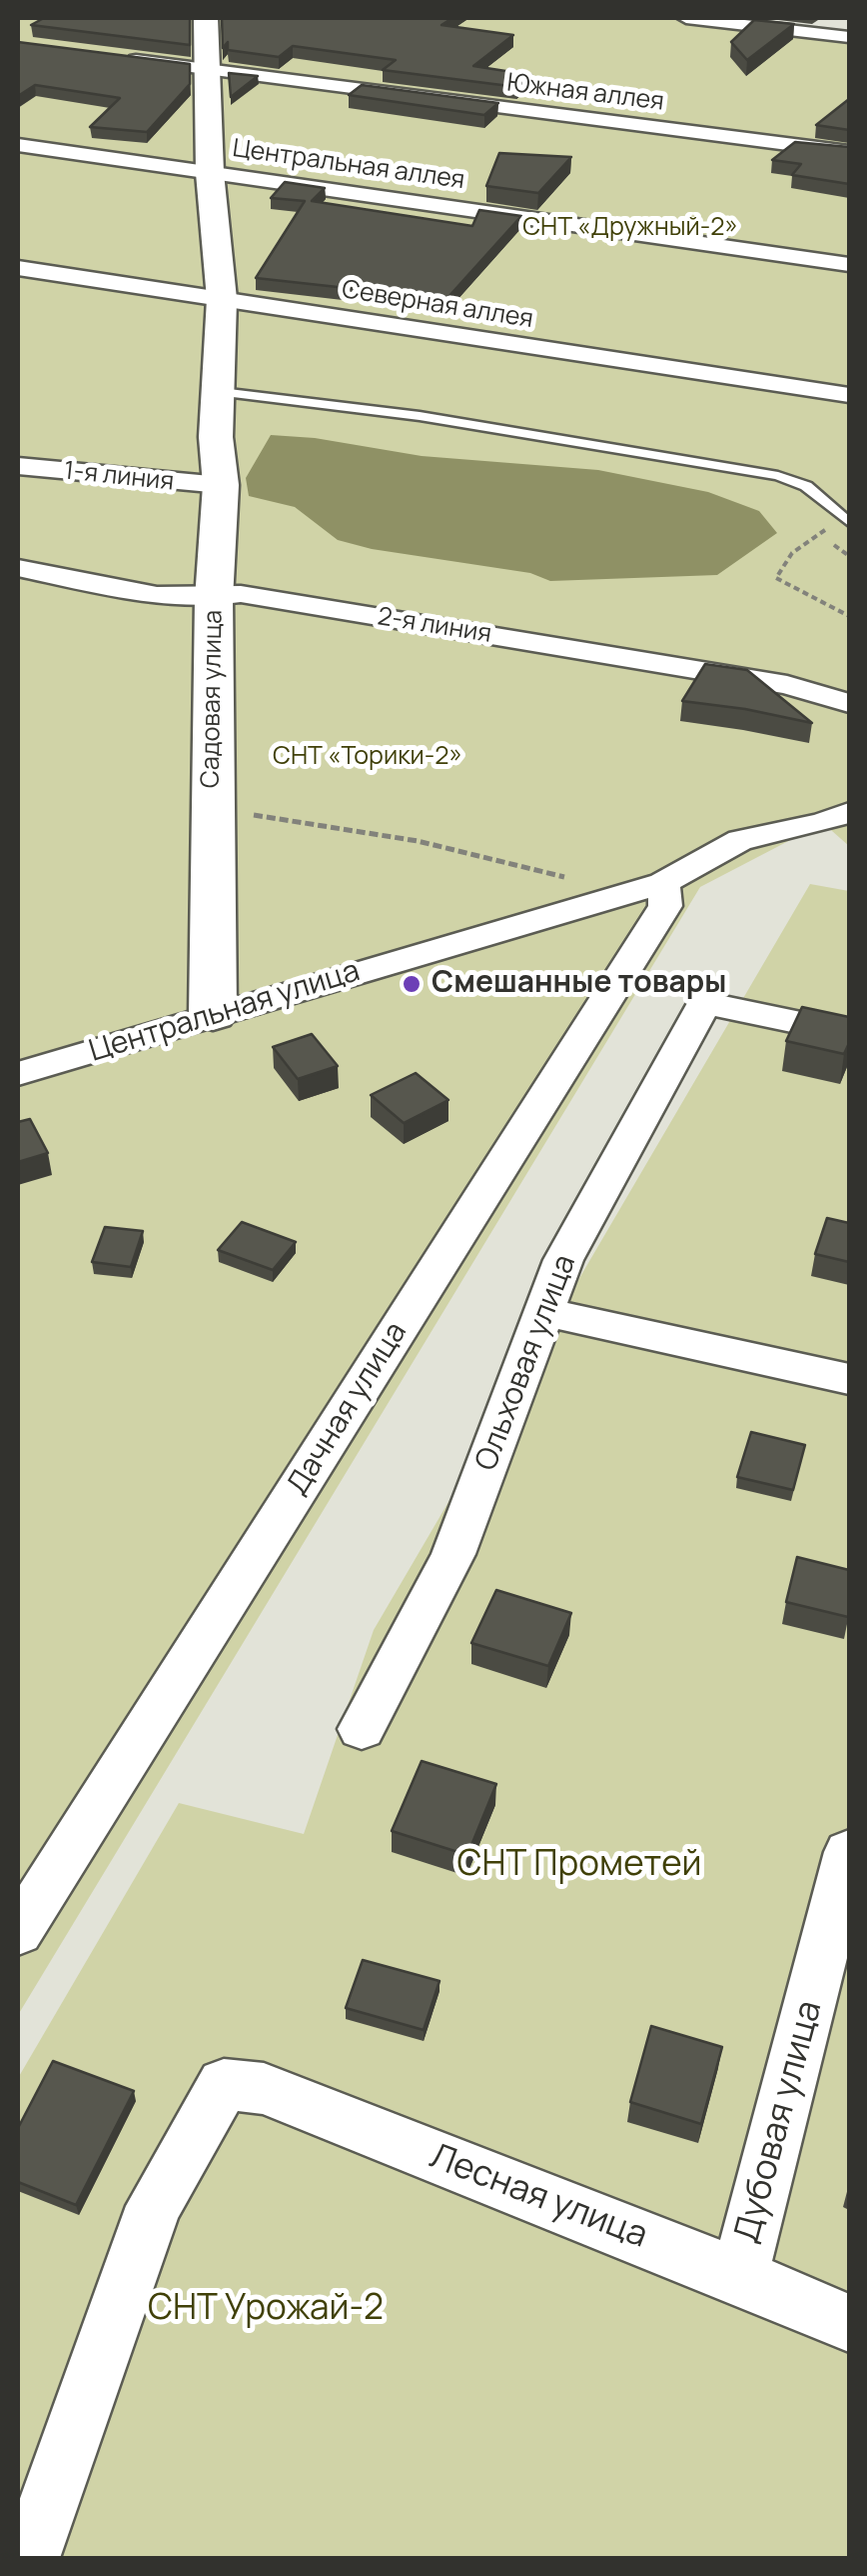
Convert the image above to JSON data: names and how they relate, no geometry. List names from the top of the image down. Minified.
{"streets":{"street":["Южная аллея","Центральная аллея","Северная аллея","1-я линия","2-я линия","Садовая улица","Центральная улица","Ольховая улица","Дачная улица","Дубовая улица","Лесная улица"]},"crossings":[["Южная аллея","Садовая улица"],["Центральная аллея","Садовая улица"],["Северная аллея","Садовая улица"],["1-я линия","Садовая улица"],["2-я линия","Садовая улица"],["Садовая улица","Центральная улица"],["Центральная улица","Дачная улица"],["Дубовая улица","Лесная улица"]],"parks":["СНТ «Дружный-2»","СНТ «Торики-2»","СНТ Прометей","СНТ Урожай-2"],"places":["Смешанные товары"]}
